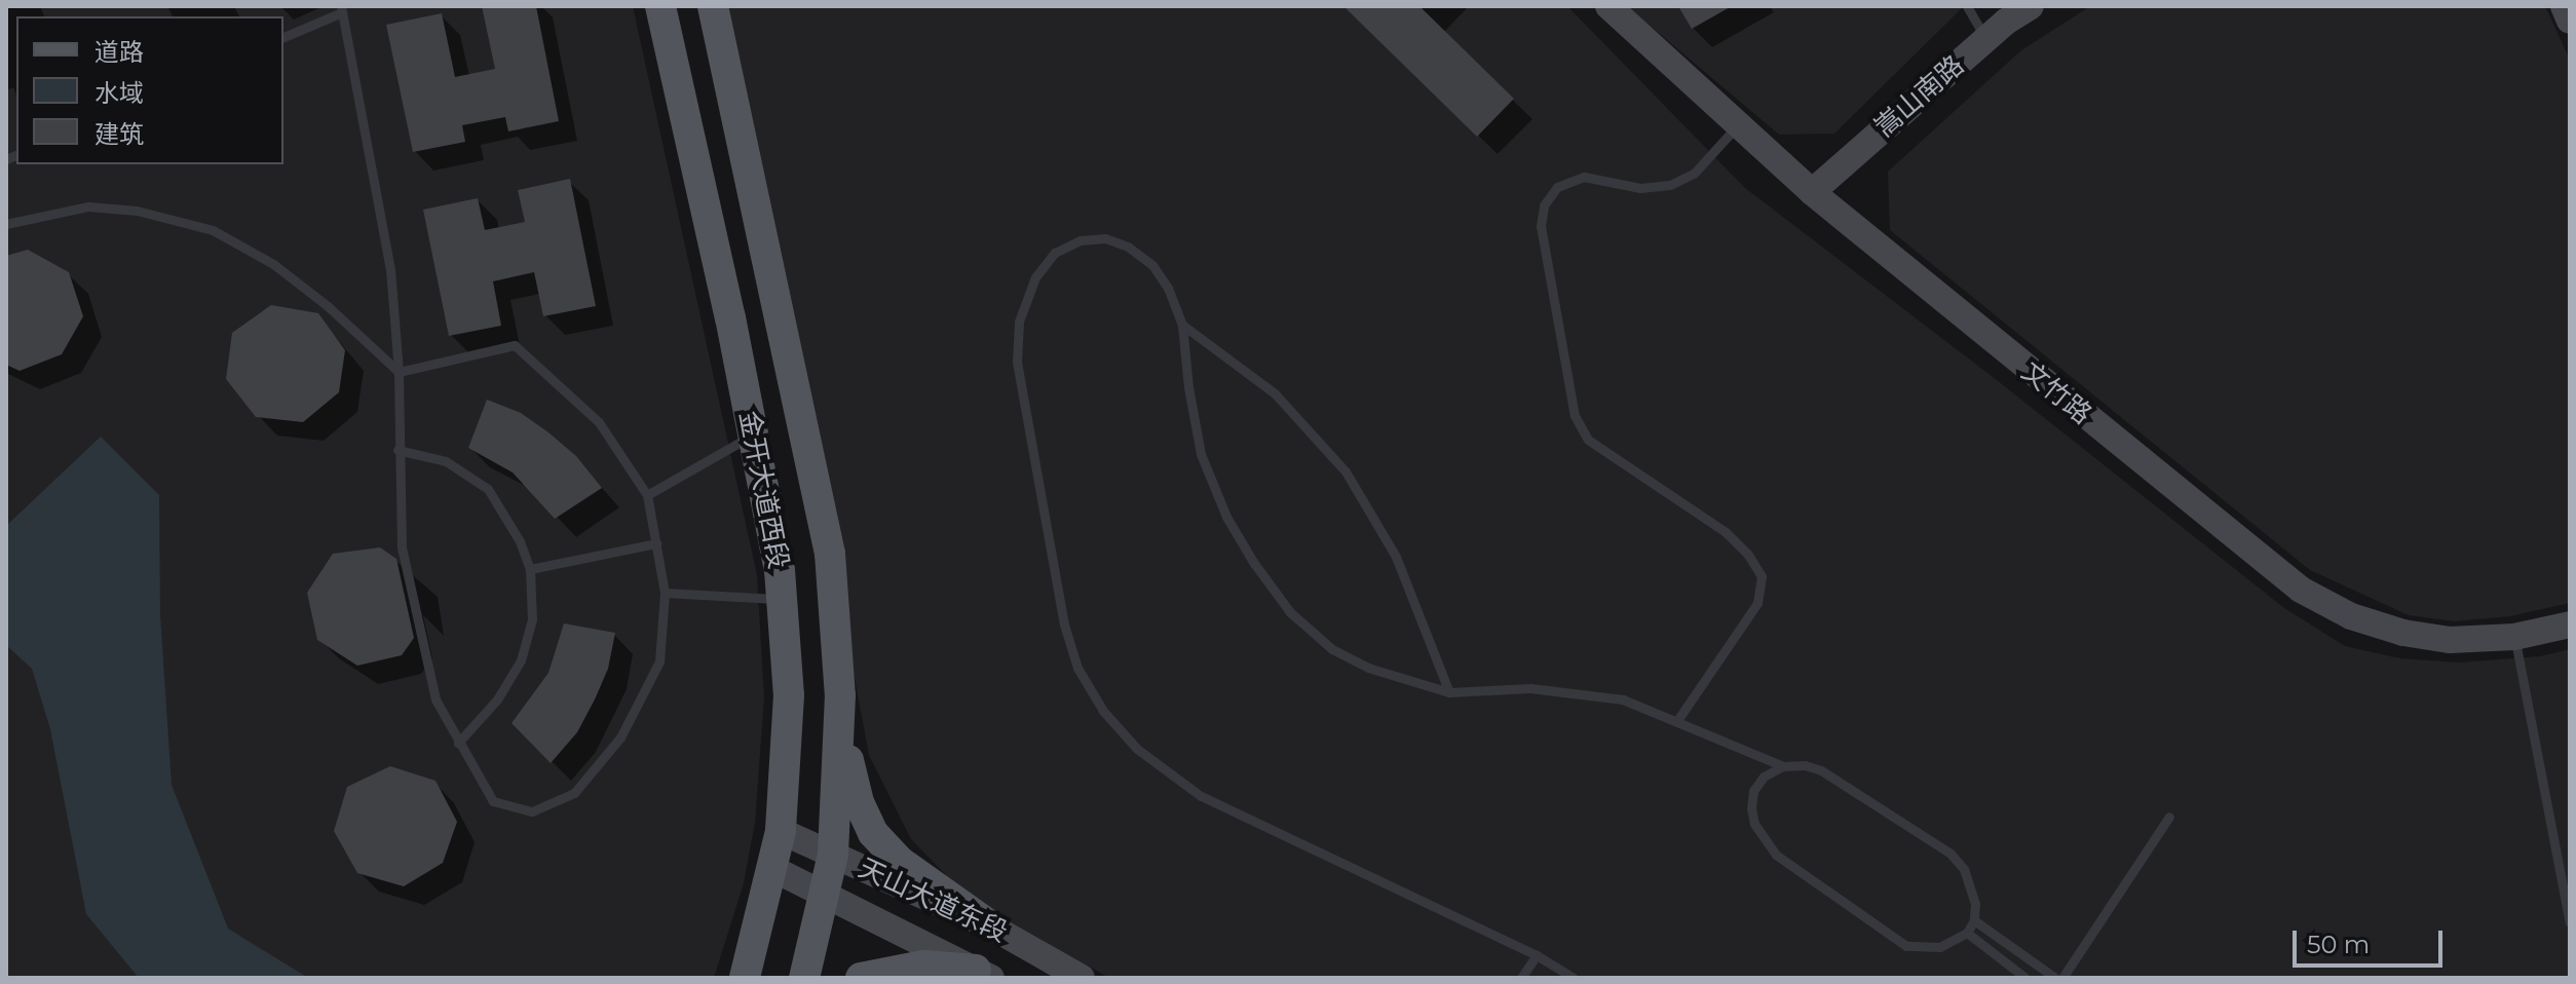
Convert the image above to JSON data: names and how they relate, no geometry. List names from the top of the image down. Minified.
{"streets":{"main road":["金开大道西段"],"street":["嵩山南路","文竹路","天山大道东段"]},"crossings":[["嵩山南路","文竹路"],["金开大道西段","天山大道东段"]],"legend":["道路","水域","建筑"],"scale_bar":"50 m"}
